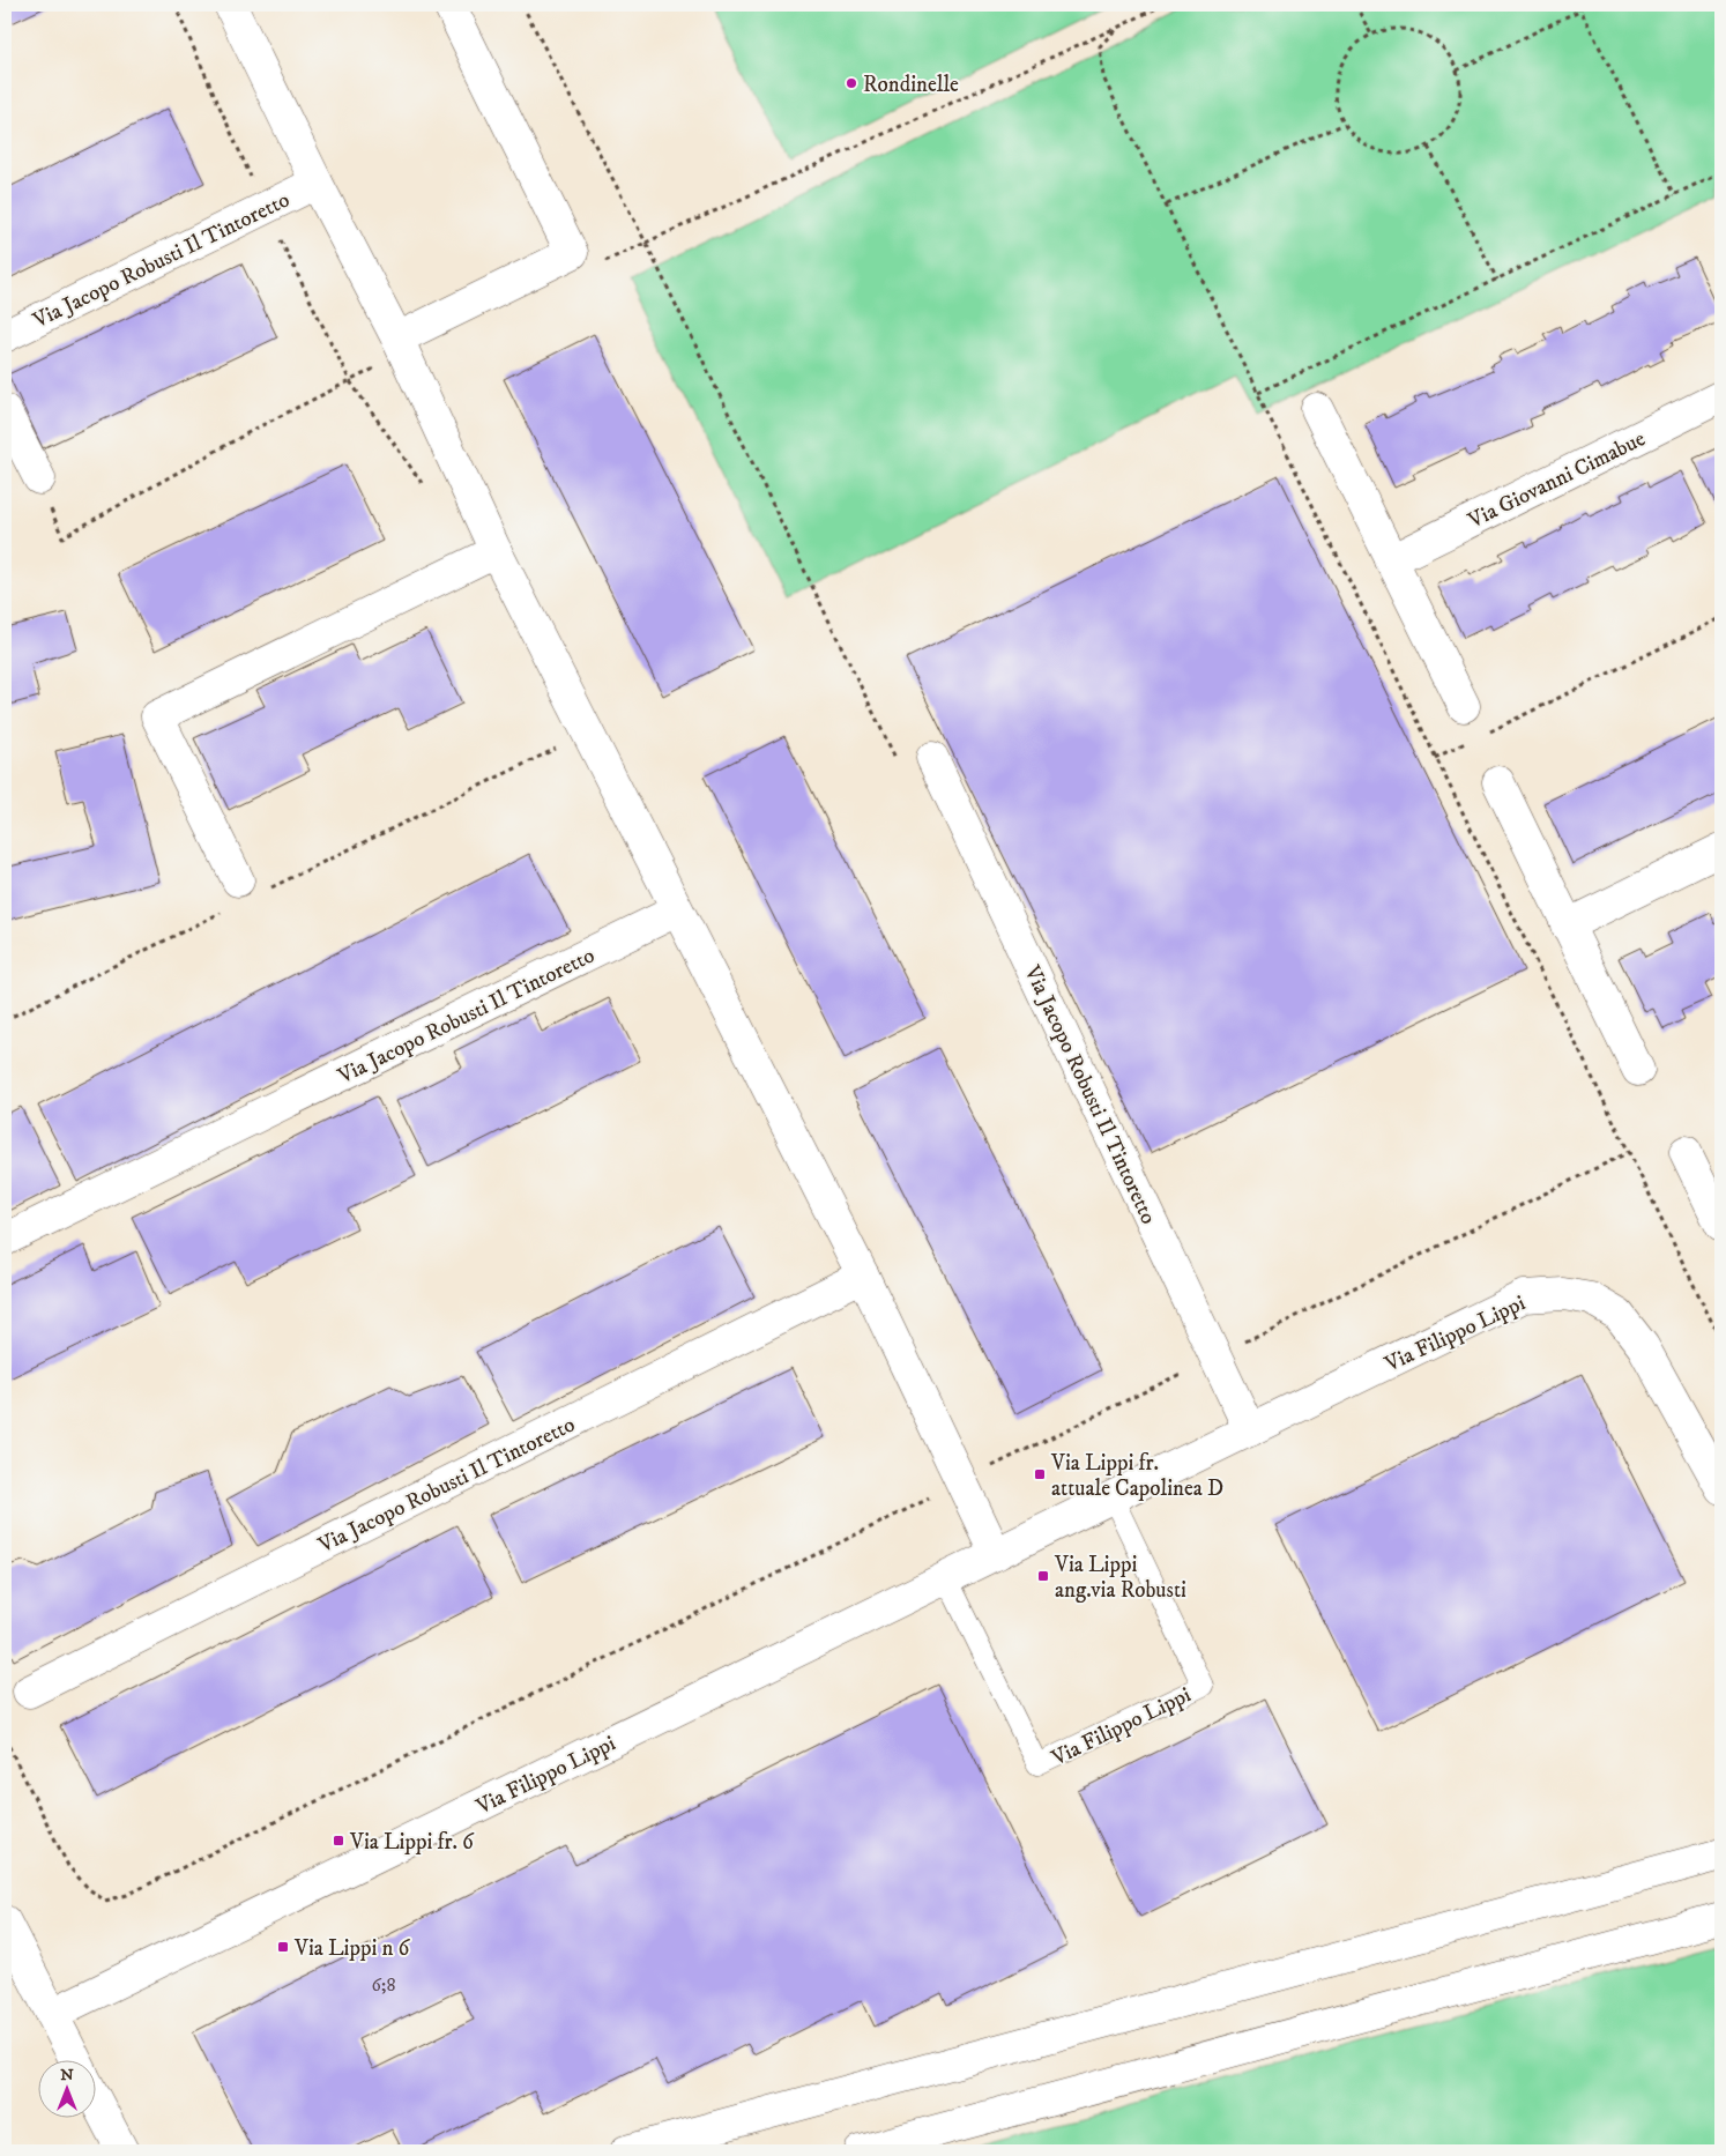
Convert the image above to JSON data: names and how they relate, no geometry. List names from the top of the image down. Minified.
{"streets":{"street":["Via Jacopo Robusti Il Tintoretto","Via Giovanni Cimabue","Via Filippo Lippi"]},"crossings":[["Via Jacopo Robusti Il Tintoretto","Via Filippo Lippi"]],"places":{"other":["Rondinelle"],"transit":["Via Lippi fr. attuale Capolinea D","Via Lippi ang.via Robusti","Via Lippi fr. 6","Via Lippi n 6"]},"house_numbers":["6;8"],"north":"top"}
